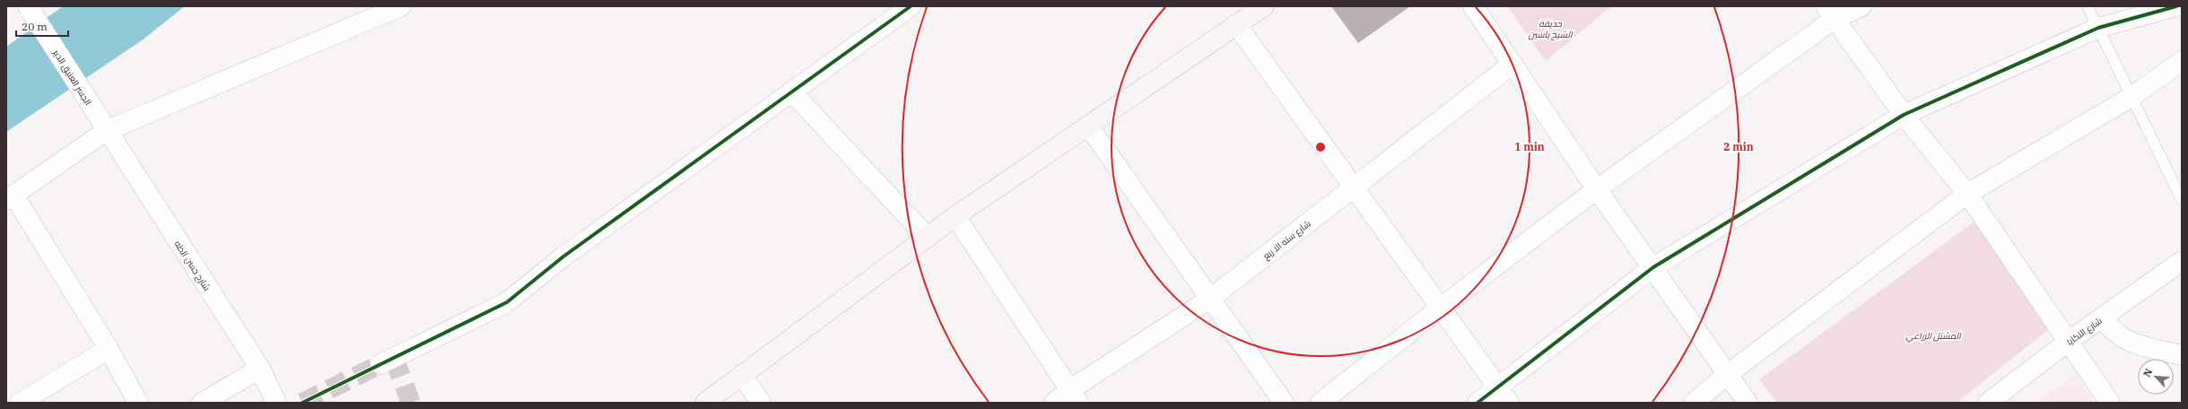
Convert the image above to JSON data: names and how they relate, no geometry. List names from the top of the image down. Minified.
{"streets":{"street":["الجسر العتيق الدير","شارع سته الا ربع","شارح حسن الطه","شارع التكايا"]},"crossings":[["الجسر العتيق الدير","شارح حسن الطه"]],"parks":["حديقة الشيخ ياسين","المشتل الزراعي"],"scale_bar":"20 m","north":"top left","rings":["1 min","2 min"]}
